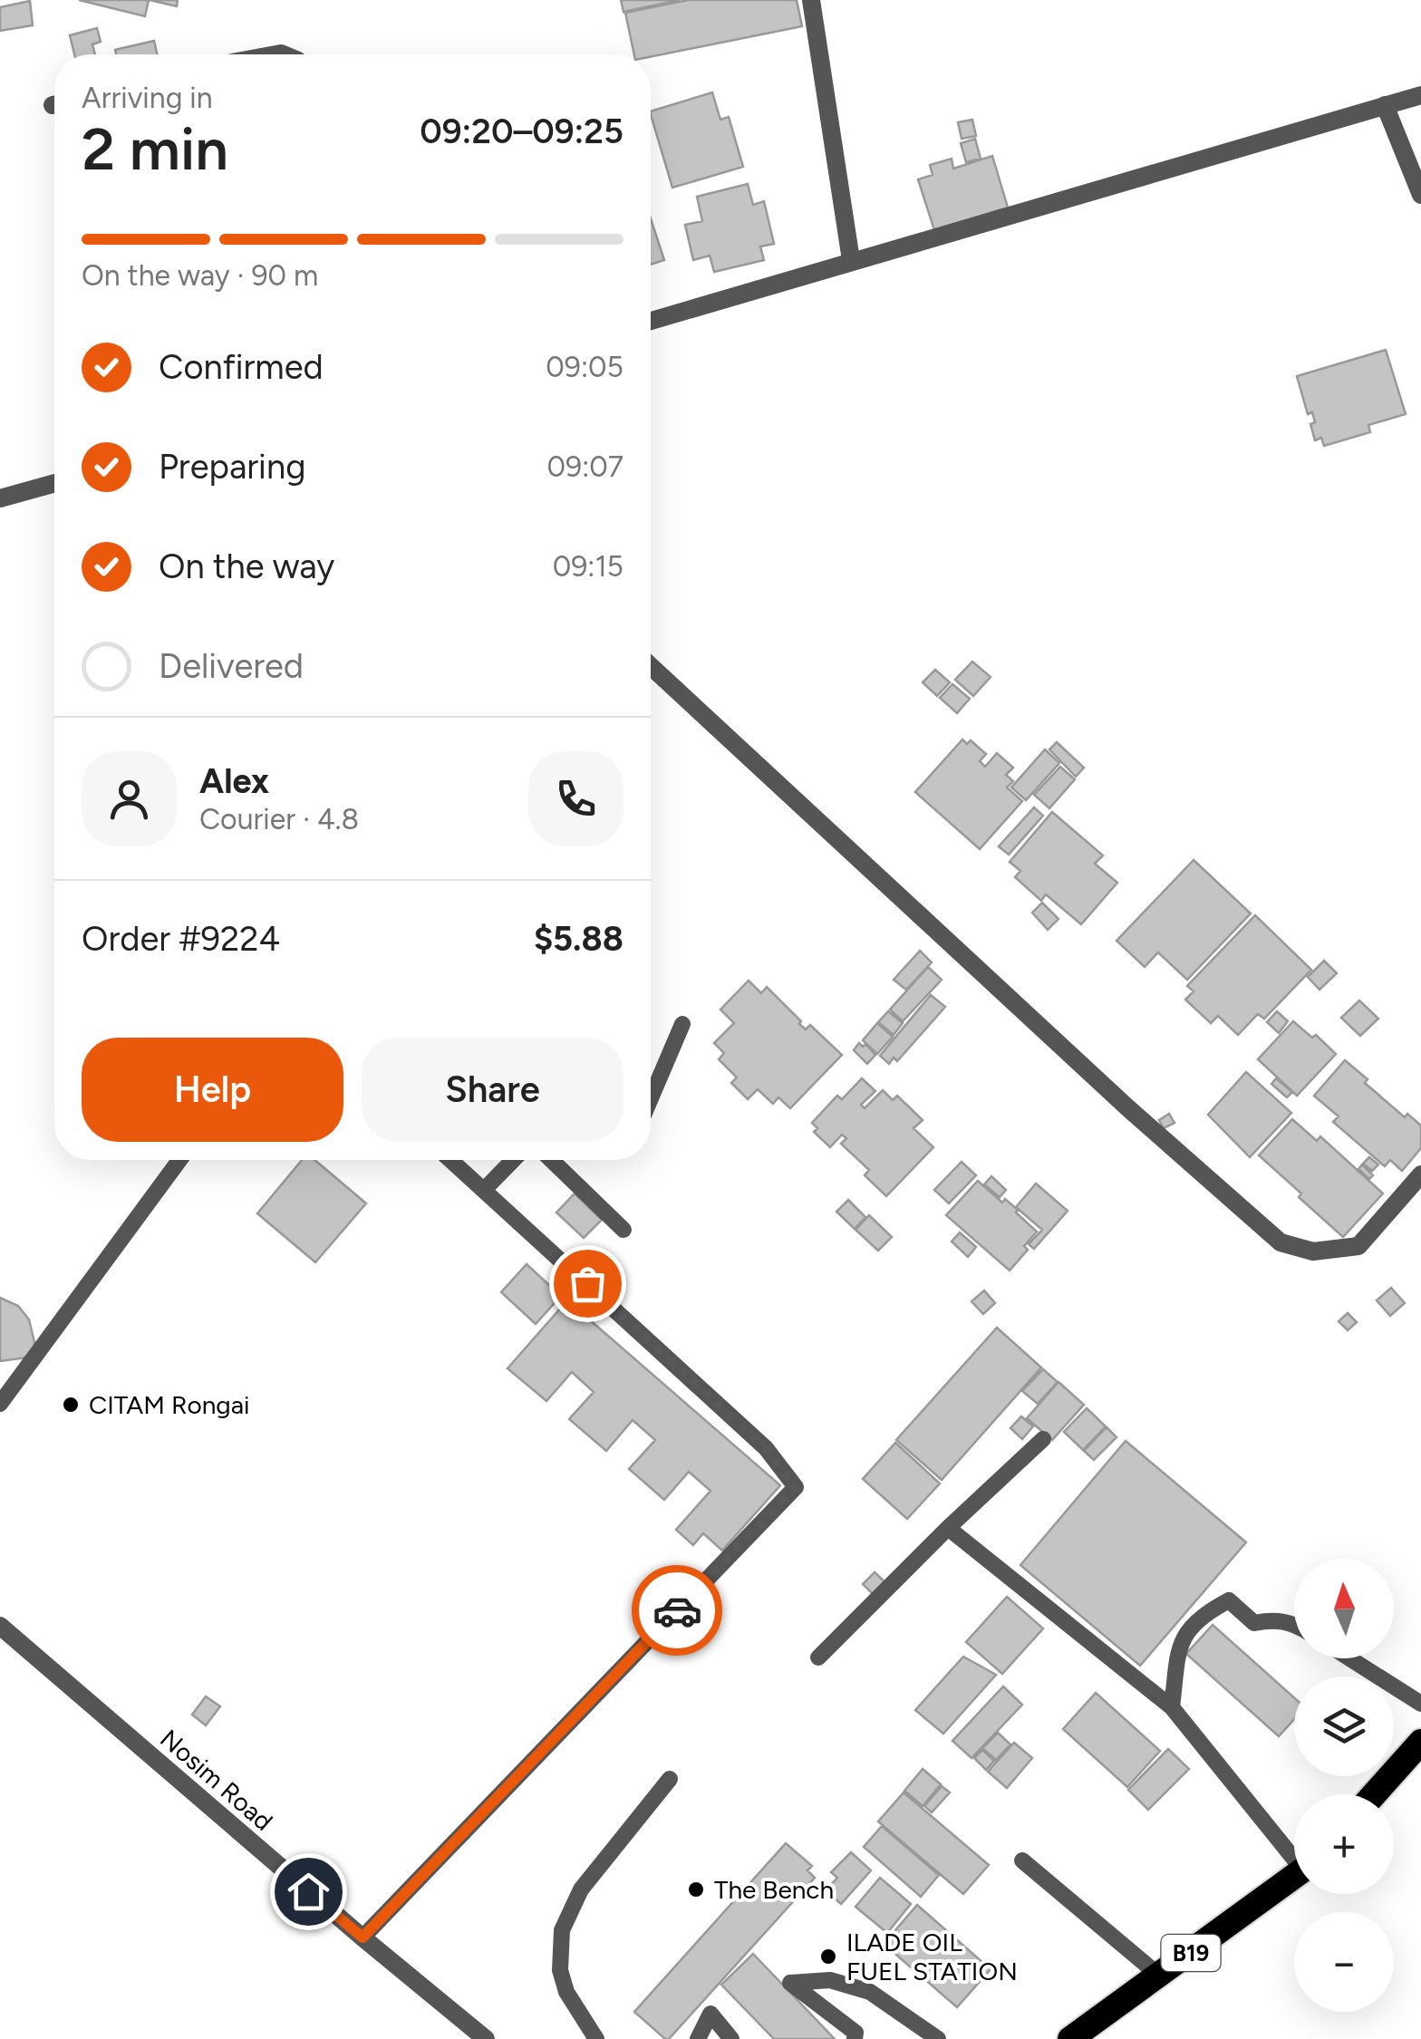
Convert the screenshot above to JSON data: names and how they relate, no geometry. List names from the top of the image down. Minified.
{"streets":{"highway":["B19"],"street":["Nosim Road"]},"places":["CITAM Rongai","The Bench","ILADE OIL FUEL STATION"],"north":"top","page":{"heading":["2 min","Arriving in","09:20–09:25"],"panel":["Alex","Courier · 4.8","Order #9224","$5.88"],"bar":"On the way · 90 m","list":[["Confirmed","09:05"],["Preparing","09:07"],["On the way","09:15"],"Delivered"],"buttons":["Help","Share"],"map_buttons":["+","−"]}}
